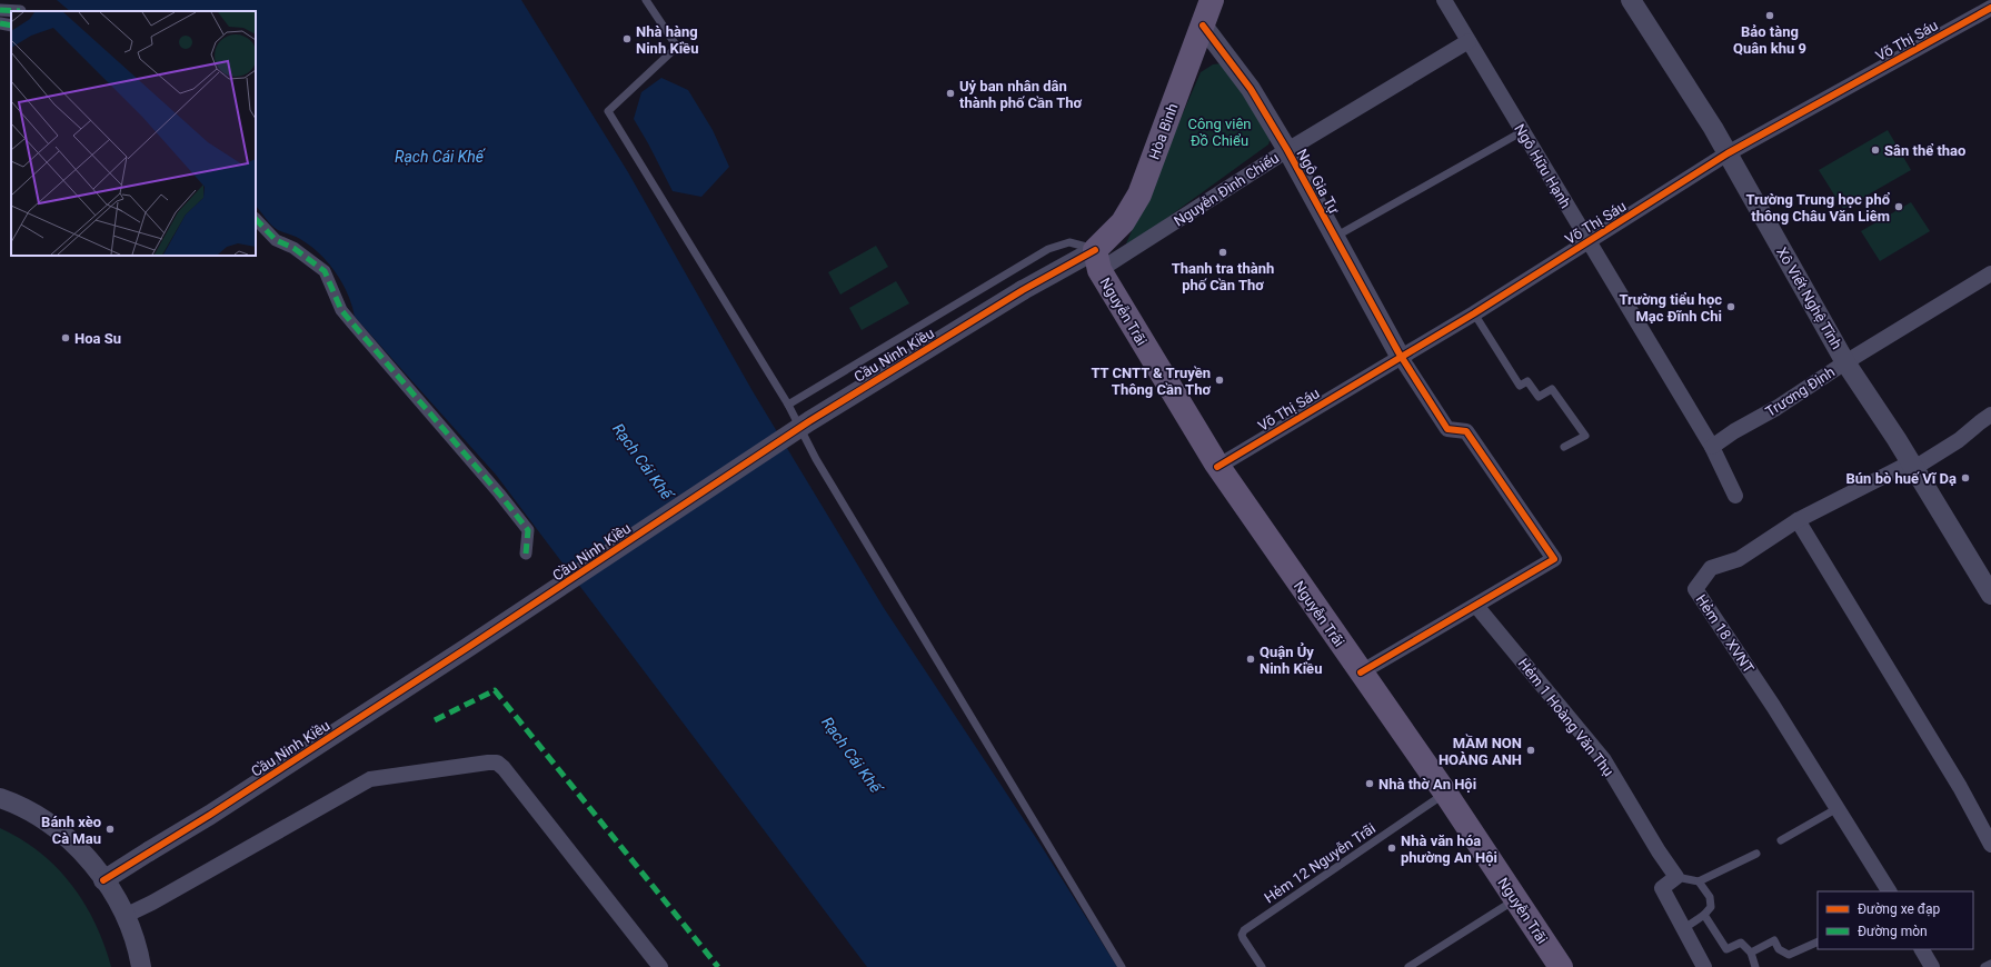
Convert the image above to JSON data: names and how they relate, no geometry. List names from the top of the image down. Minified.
{"streets":{"main road":["Hòa Bình","Nguyễn Trãi"],"street":["Võ Thị Sáu","Ngô Hữu Hạnh","Ngô Gia Tự","Nguyễn Đình Chiểu","Xô Viết Nghệ Tĩnh","Cầu Ninh Kiều","Trương Định","Hẻm 18 XVNT","Hẻm 1 Hoàng Văn Thụ"],"lane":["Hẻm 12 Nguyễn Trãi"]},"crossings":[["Võ Thị Sáu","Ngô Hữu Hạnh"],["Võ Thị Sáu","Ngô Gia Tự"],["Võ Thị Sáu","Xô Viết Nghệ Tĩnh"],["Võ Thị Sáu","Nguyễn Trãi"],["Hòa Bình","Ngô Gia Tự"],["Hòa Bình","Nguyễn Đình Chiểu"],["Hòa Bình","Nguyễn Trãi"],["Hòa Bình","Cầu Ninh Kiều"],["Ngô Hữu Hạnh","Nguyễn Đình Chiểu"],["Ngô Hữu Hạnh","Trương Định"],["Ngô Gia Tự","Nguyễn Đình Chiểu"],["Nguyễn Đình Chiểu","Nguyễn Trãi"],["Nguyễn Đình Chiểu","Cầu Ninh Kiều"],["Xô Viết Nghệ Tĩnh","Trương Định"],["Xô Viết Nghệ Tĩnh","Hẻm 18 XVNT"],["Nguyễn Trãi","Cầu Ninh Kiều"],["Nguyễn Trãi","Hẻm 12 Nguyễn Trãi"]],"water":["Rạch Cái Khế"],"parks":["Công viên Đồ Chiểu"],"places":["Bảo tàng Quân khu 9","Nhà hàng Ninh Kiều","Uỷ ban nhân dân thành phố Cần Thơ","Sân thể thao","Trường Trung học phổ thông Châu Văn Liêm","Thanh tra thành phố Cần Thơ","Trường tiểu học Mạc Đĩnh Chi","Hoa Su","TT CNTT & Truyền Thông Cần Thơ","Bún bò huế Vĩ Dạ","Quận Ủy Ninh Kiều","MẦM NON HOÀNG ANH","Nhà thờ An Hội","Bánh xèo Cà Mau","Nhà văn hóa phường An Hội"],"legend":["Đường xe đạp","Đường mòn"]}
